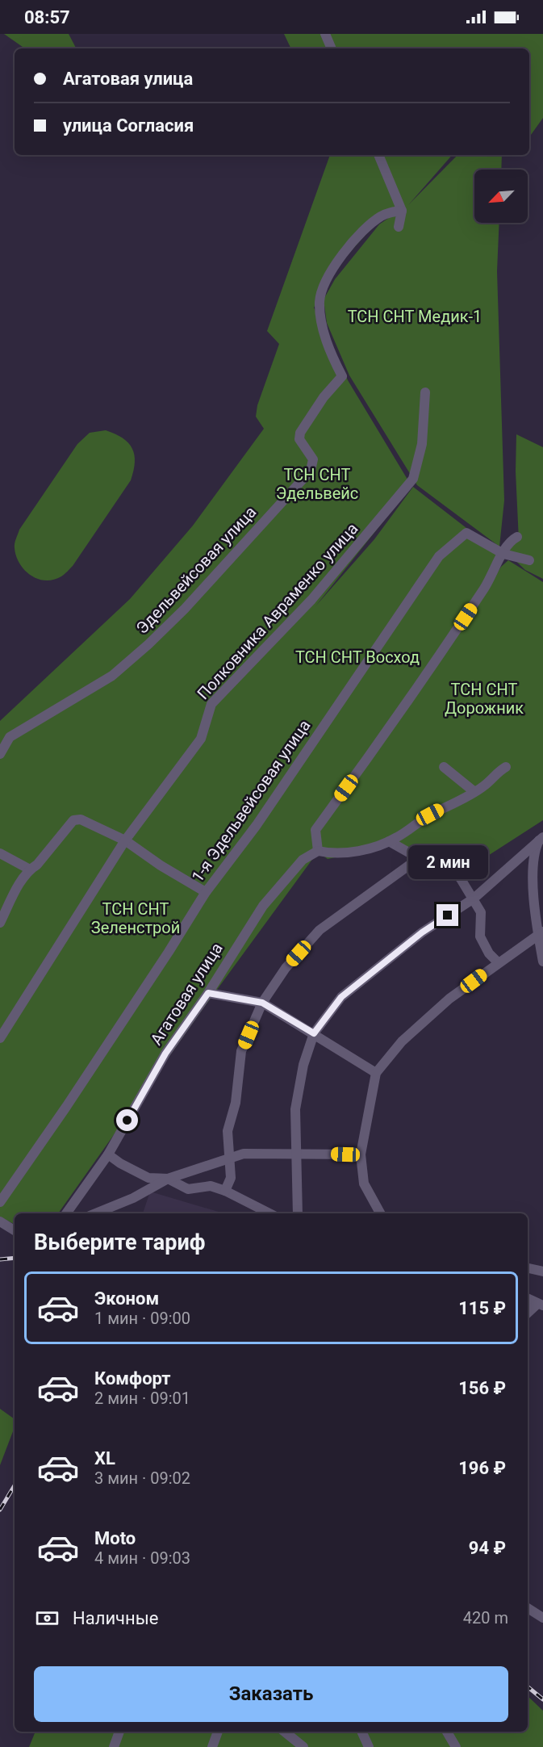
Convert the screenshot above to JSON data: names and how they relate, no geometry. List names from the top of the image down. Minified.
{"streets":{"street":["Эдельвейсовая улица","Полковника Авраменко улица","1-я Эдельвейсовая улица","Агатовая улица"]},"parks":["ТСН СНТ Медик-1","ТСН СНТ Эдельвейс","ТСН СНТ Восход","ТСН СНТ Дорожник","ТСН СНТ Зеленстрой"],"north":"bottom left","page":{"status":"08:57","banner":["Агатовая улица","улица Согласия"],"bubble":"2 мин","heading":"Выберите тариф","list":[{"name":"Эконом","note":"1 мин · 09:00","value":"115 ₽"},{"name":"Комфорт","note":"2 мин · 09:01","value":"156 ₽"},{"name":"XL","note":"3 мин · 09:02","value":"196 ₽"},{"name":"Moto","note":"4 мин · 09:03","value":"94 ₽"}],"pay":["Наличные","420 m"],"buttons":"Заказать"}}
